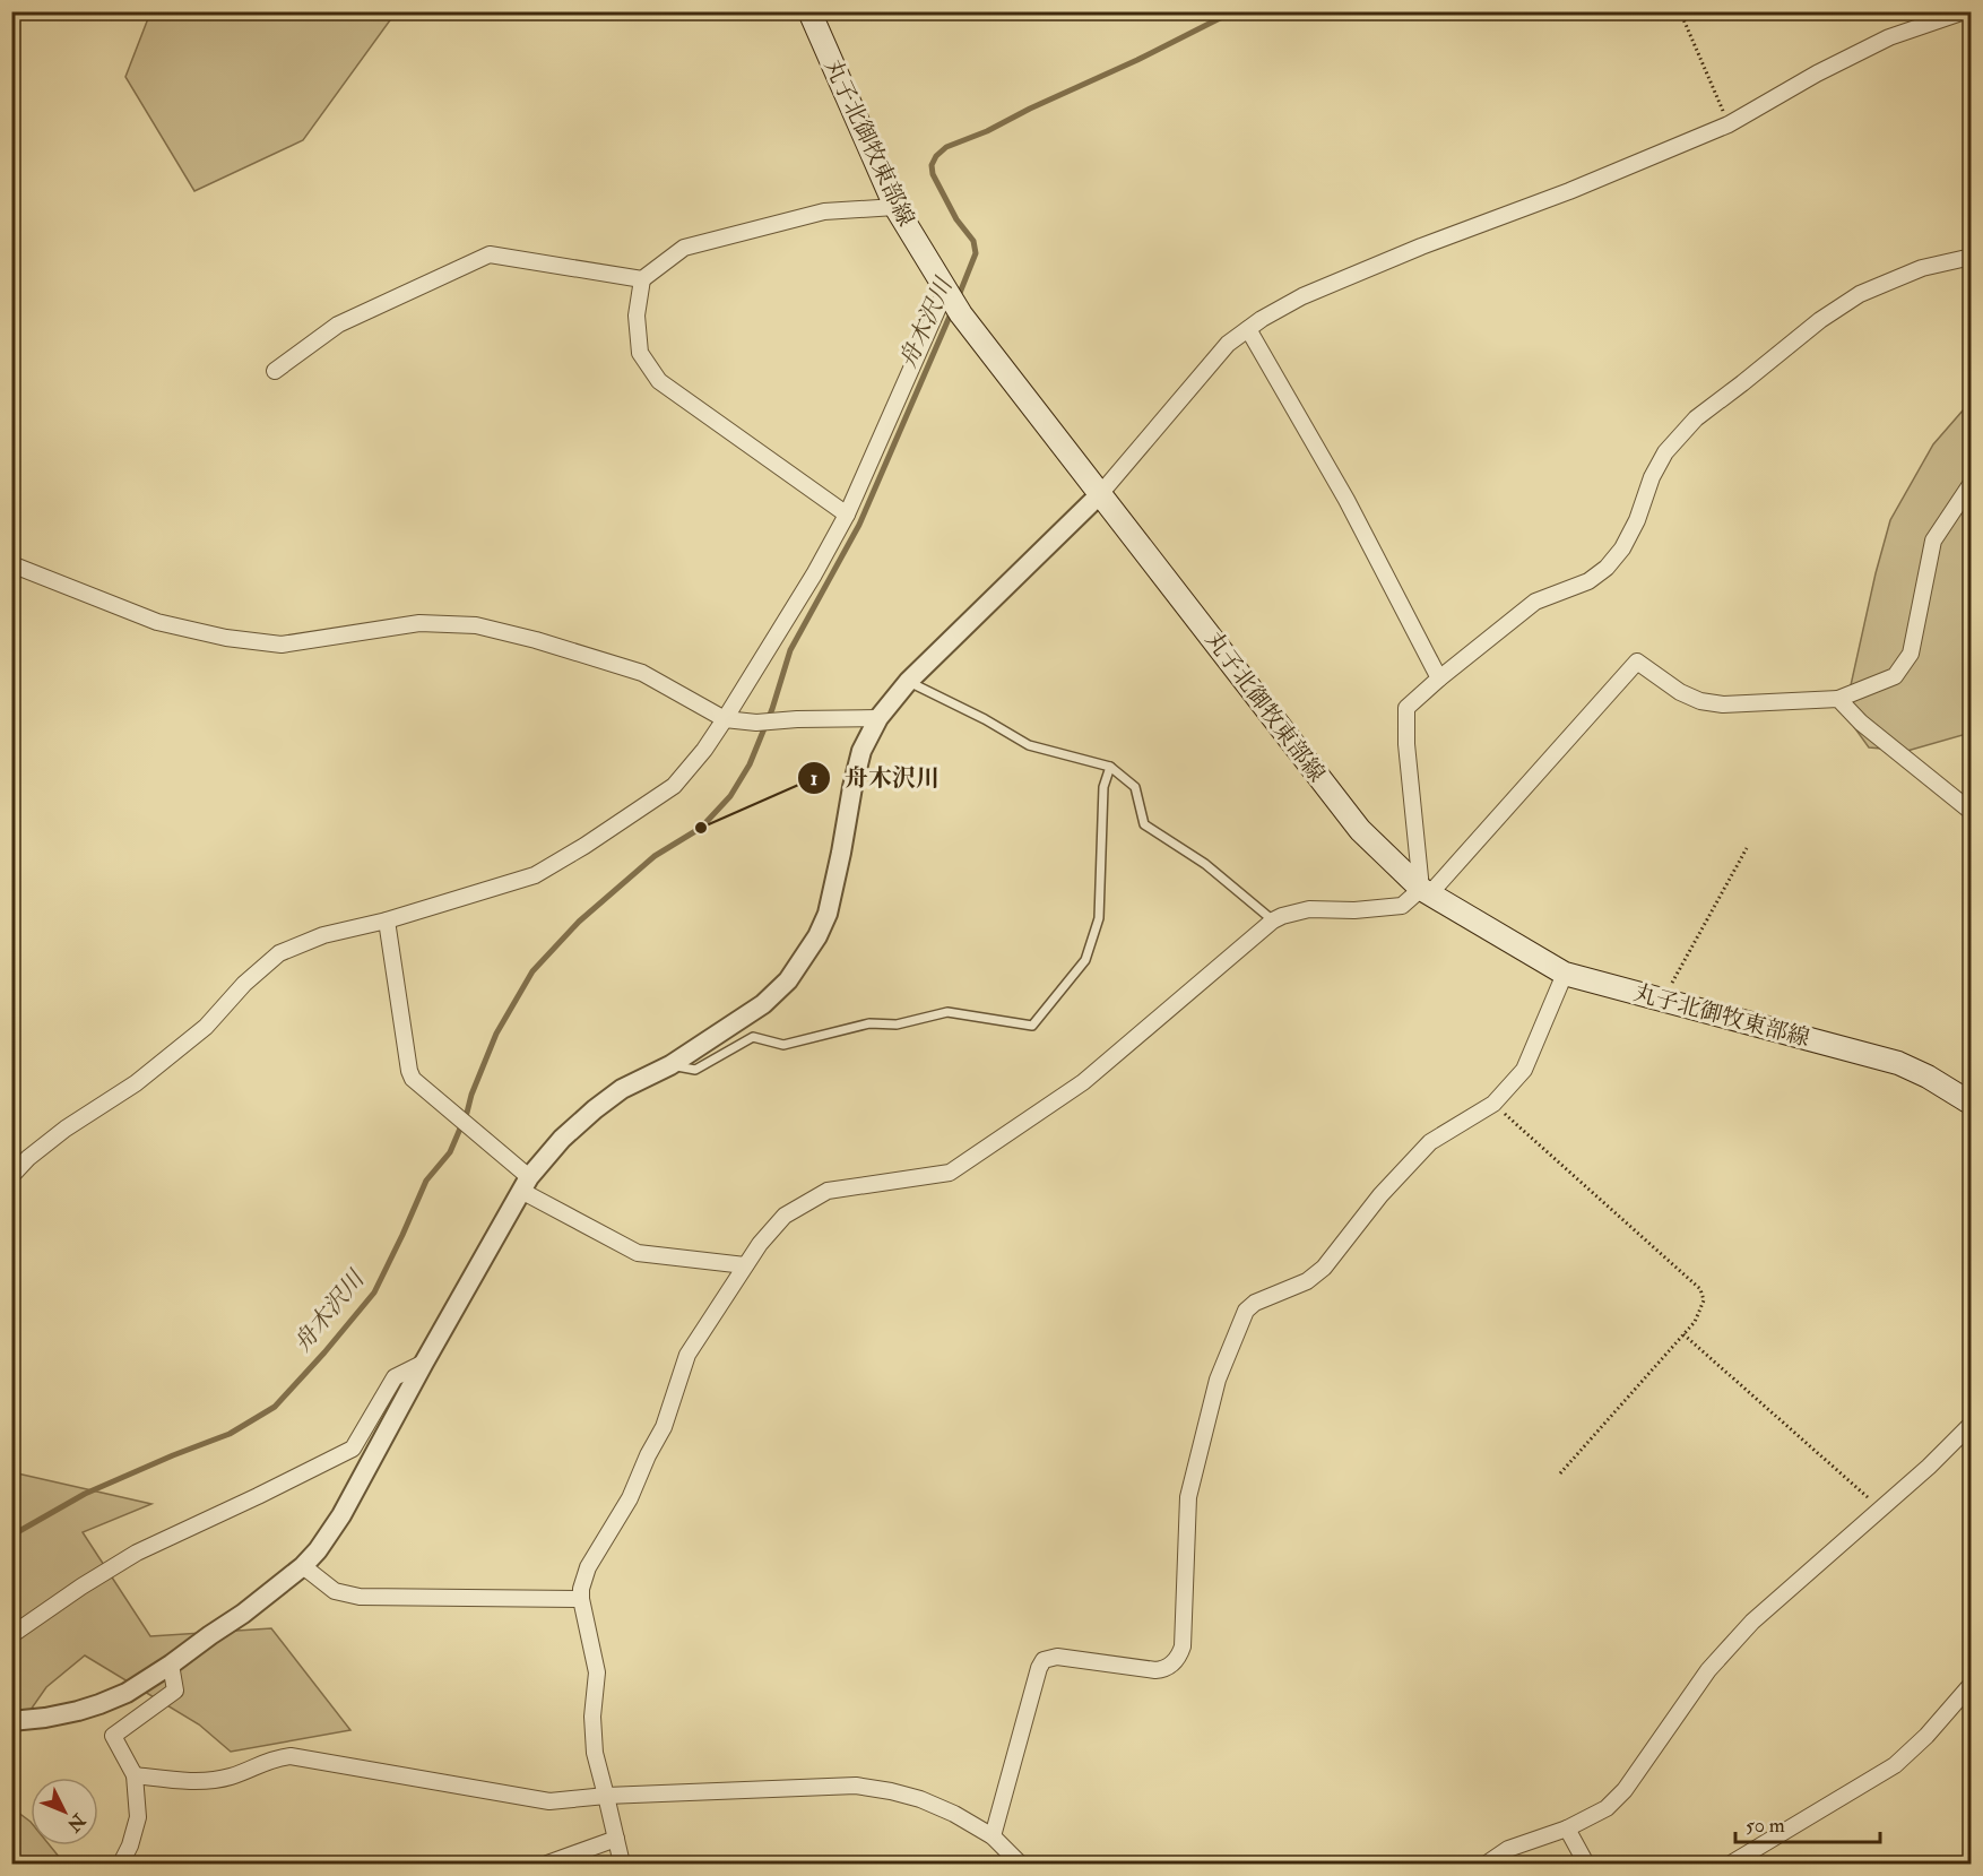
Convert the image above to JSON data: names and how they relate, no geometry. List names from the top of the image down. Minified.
{"streets":{"main road":["丸子北御牧東部線"]},"water":["舟木沢川"],"places":["舟木沢川"],"scale_bar":"50 m","north":"bottom right"}
